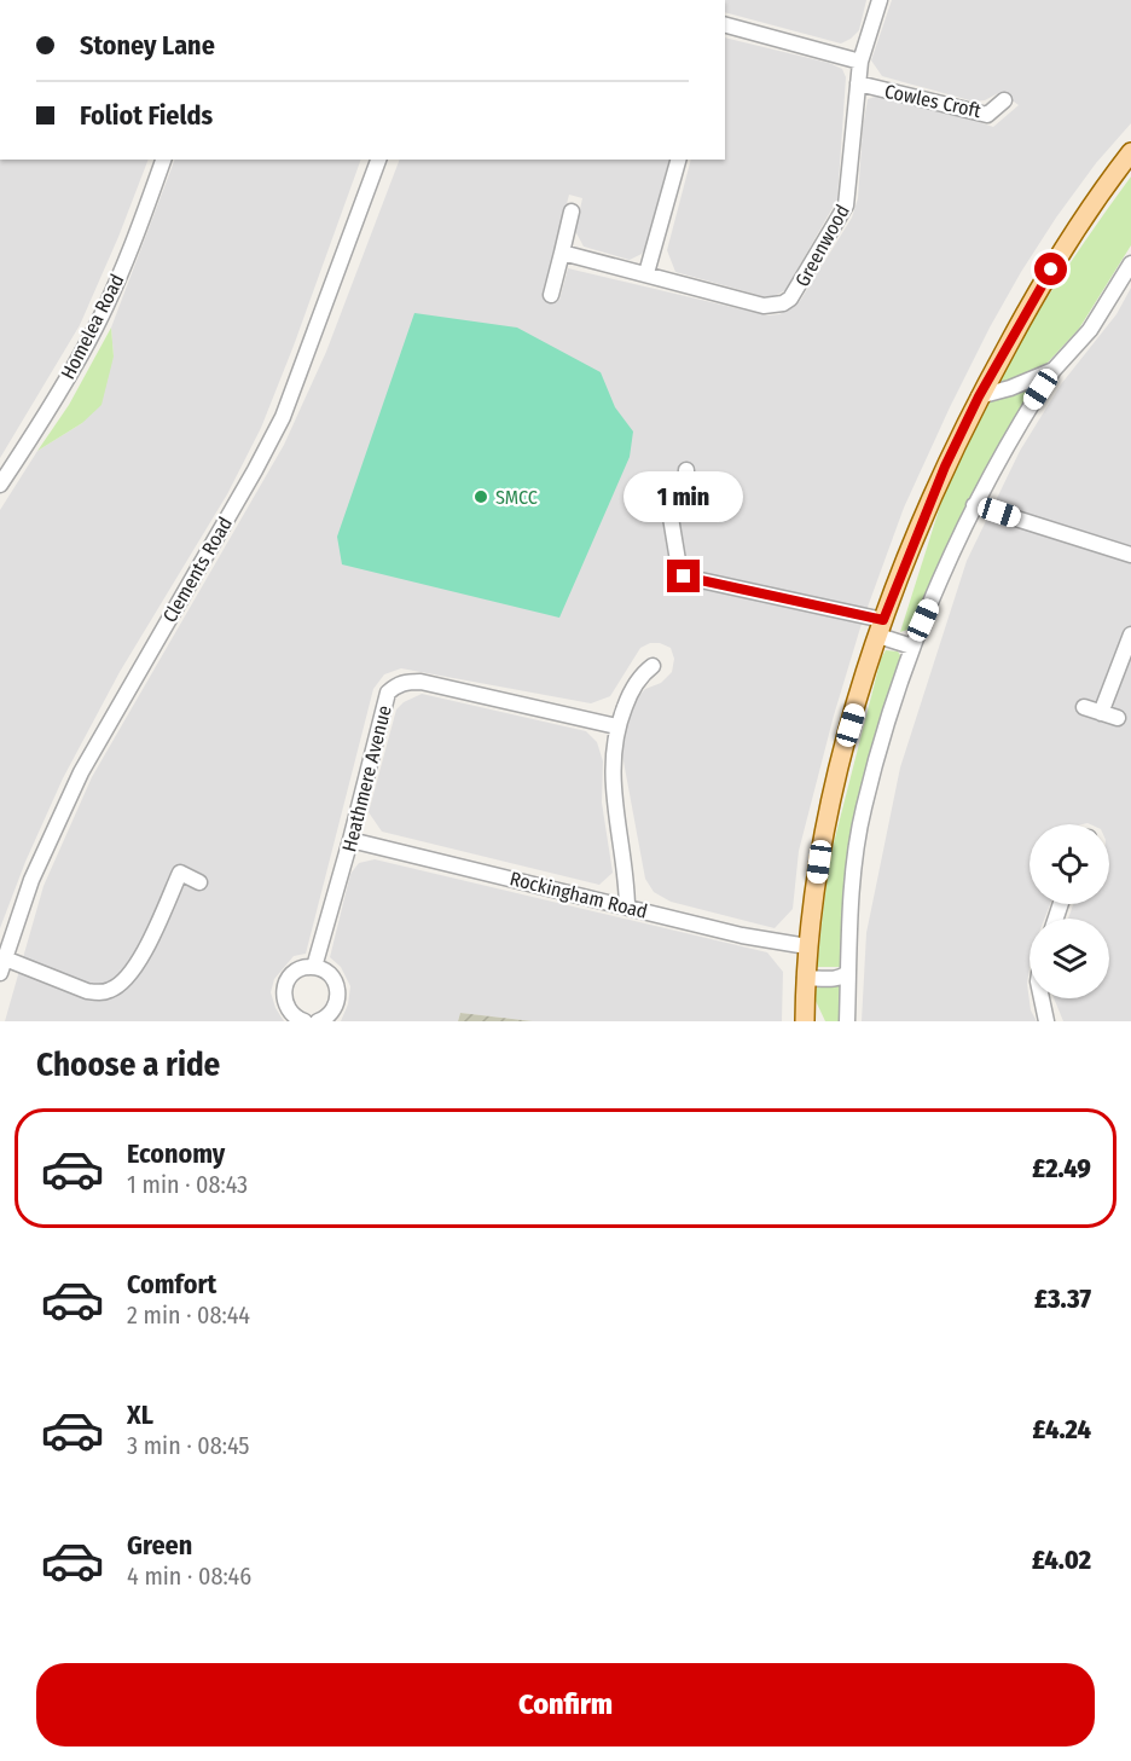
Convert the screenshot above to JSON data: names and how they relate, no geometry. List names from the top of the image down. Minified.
{"streets":{"street":["Cowles Croft","Greenwood","Homelea Road","Clements Road","Heathmere Avenue","Rockingham Road"]},"crossings":[["Cowles Croft","Greenwood"],["Heathmere Avenue","Rockingham Road"]],"places":["SMCC"],"page":{"banner":["Stoney Lane","Foliot Fields"],"bubble":"1 min","heading":"Choose a ride","list":[{"name":"Economy","note":"1 min · 08:43","value":"£2.49"},{"name":"Comfort","note":"2 min · 08:44","value":"£3.37"},{"name":"XL","note":"3 min · 08:45","value":"£4.24"},{"name":"Green","note":"4 min · 08:46","value":"£4.02"}],"buttons":"Confirm"}}
